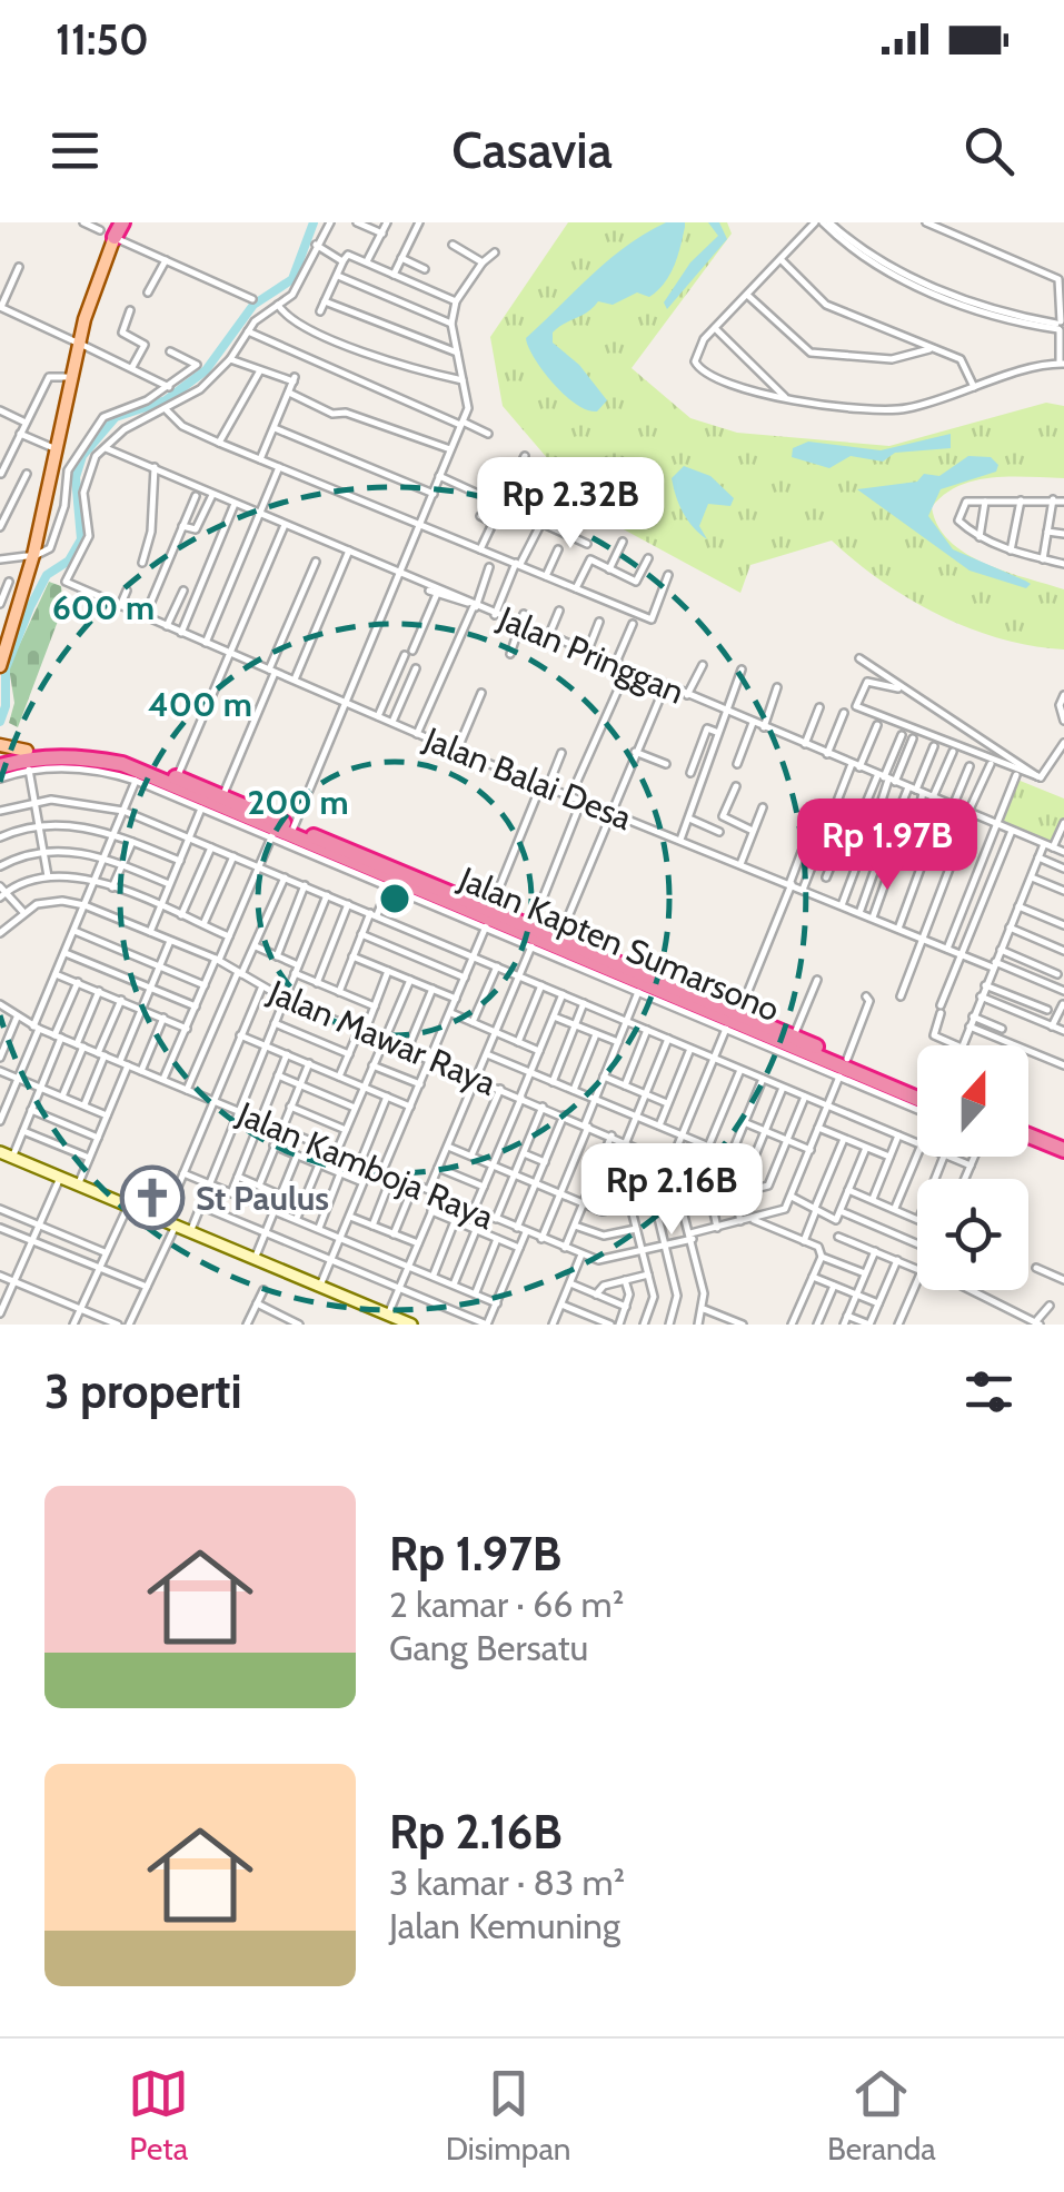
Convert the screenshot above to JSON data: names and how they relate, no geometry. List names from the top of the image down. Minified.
{"streets":{"highway":["Jalan Kapten Sumarsono"],"street":["Jalan Pringgan","Jalan Balai Desa","Jalan Mawar Raya","Jalan Kamboja Raya"]},"crossings":[["Jalan Pringgan","Jalan Balai Desa"]],"places":{"church":["St Paulus"]},"north":"top","page":{"status":"11:50","header":"Casavia","price":["Rp 2.32B","Rp 1.97B","Rp 2.16B"],"heading":"3 properti","list":[{"name":"Rp 1.97B","note":"2 kamar · 66 m² · Gang Bersatu"},{"name":"Rp 2.16B","note":"3 kamar · 83 m² · Jalan Kemuning"}],"tabs":["Peta","Disimpan","Beranda"]},"rings":["600 m","400 m","200 m"]}
